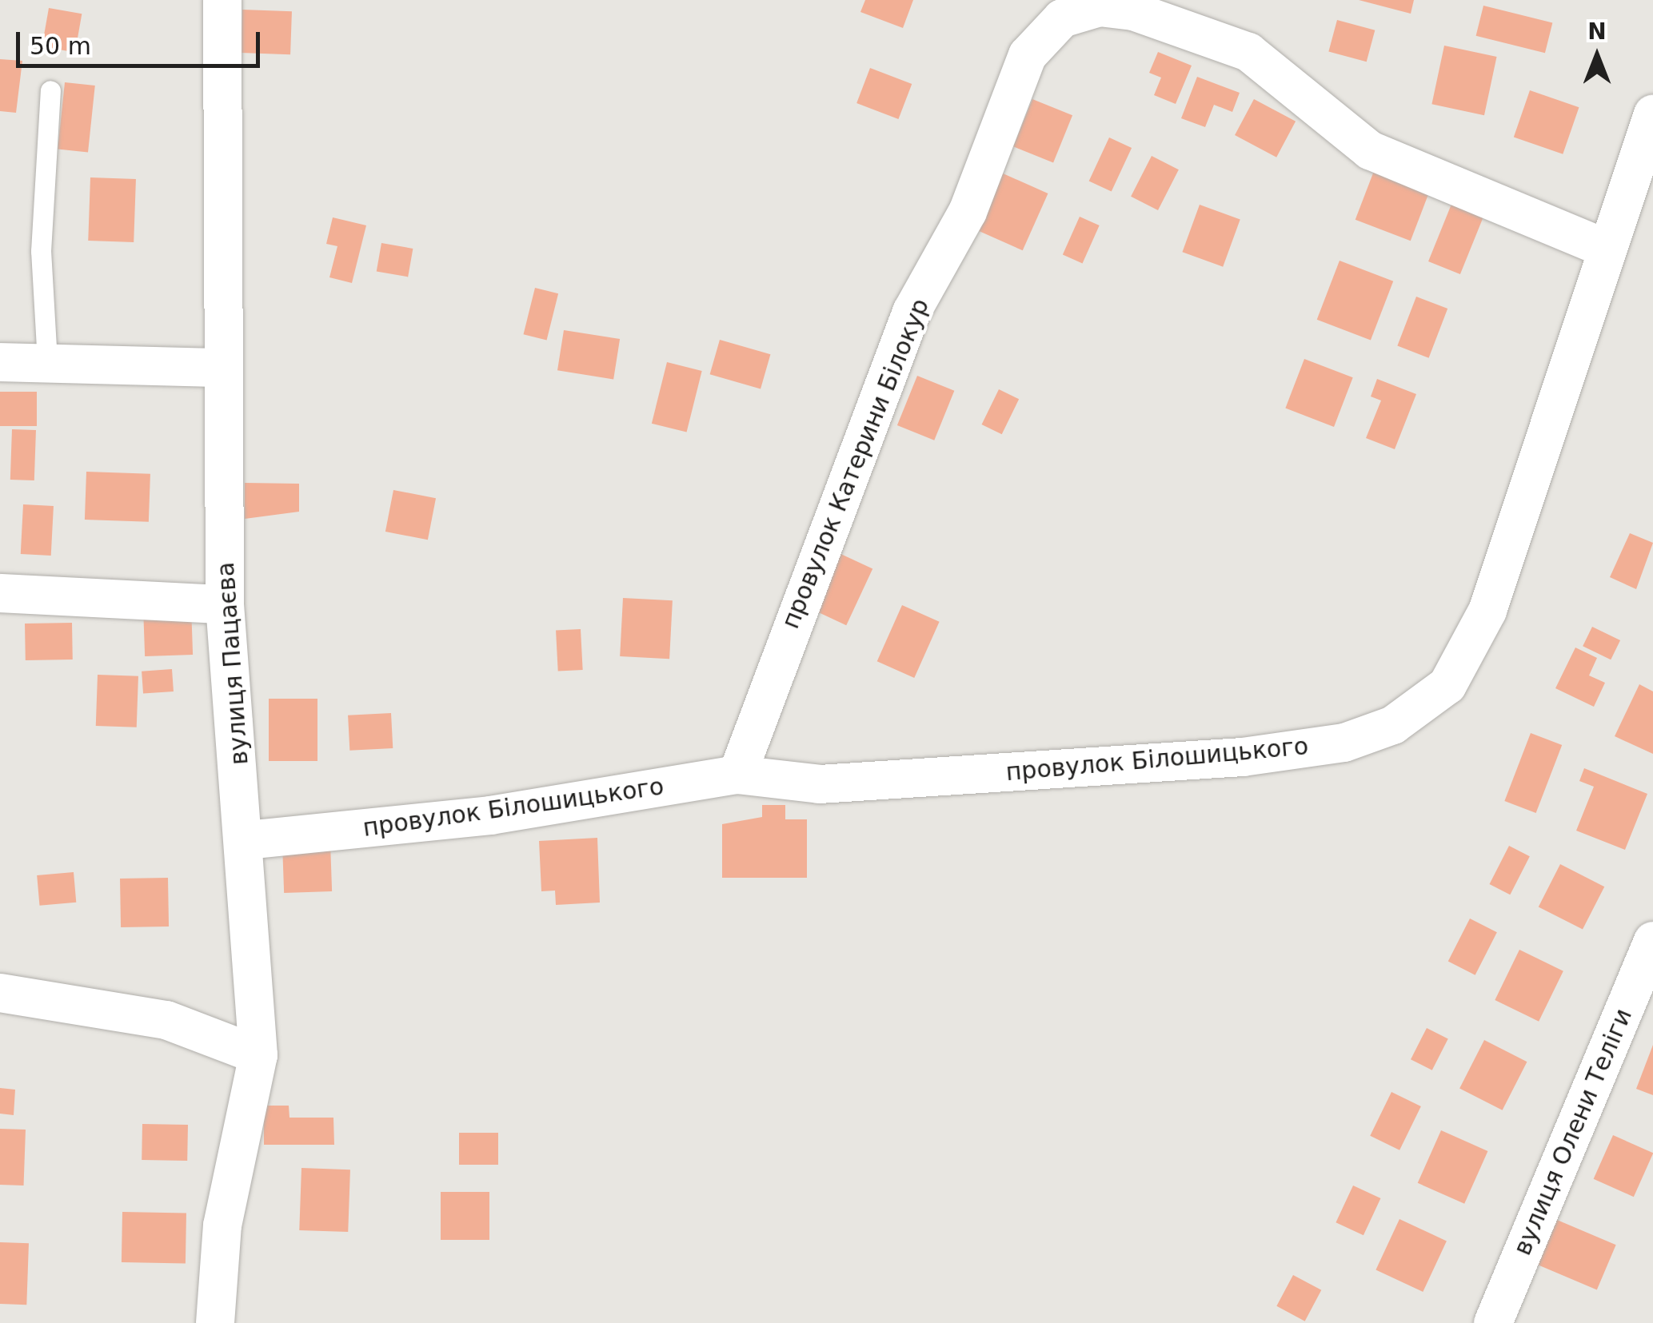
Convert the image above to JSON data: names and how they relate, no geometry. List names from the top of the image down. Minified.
{"streets":{"street":["провулок Катерини Білокур","вулиця Пацаєва","провулок Білошицького","вулиця Олени Теліги"]},"crossings":[["провулок Катерини Білокур","провулок Білошицького"],["вулиця Пацаєва","провулок Білошицького"]],"scale_bar":"50 m","north":"top"}
